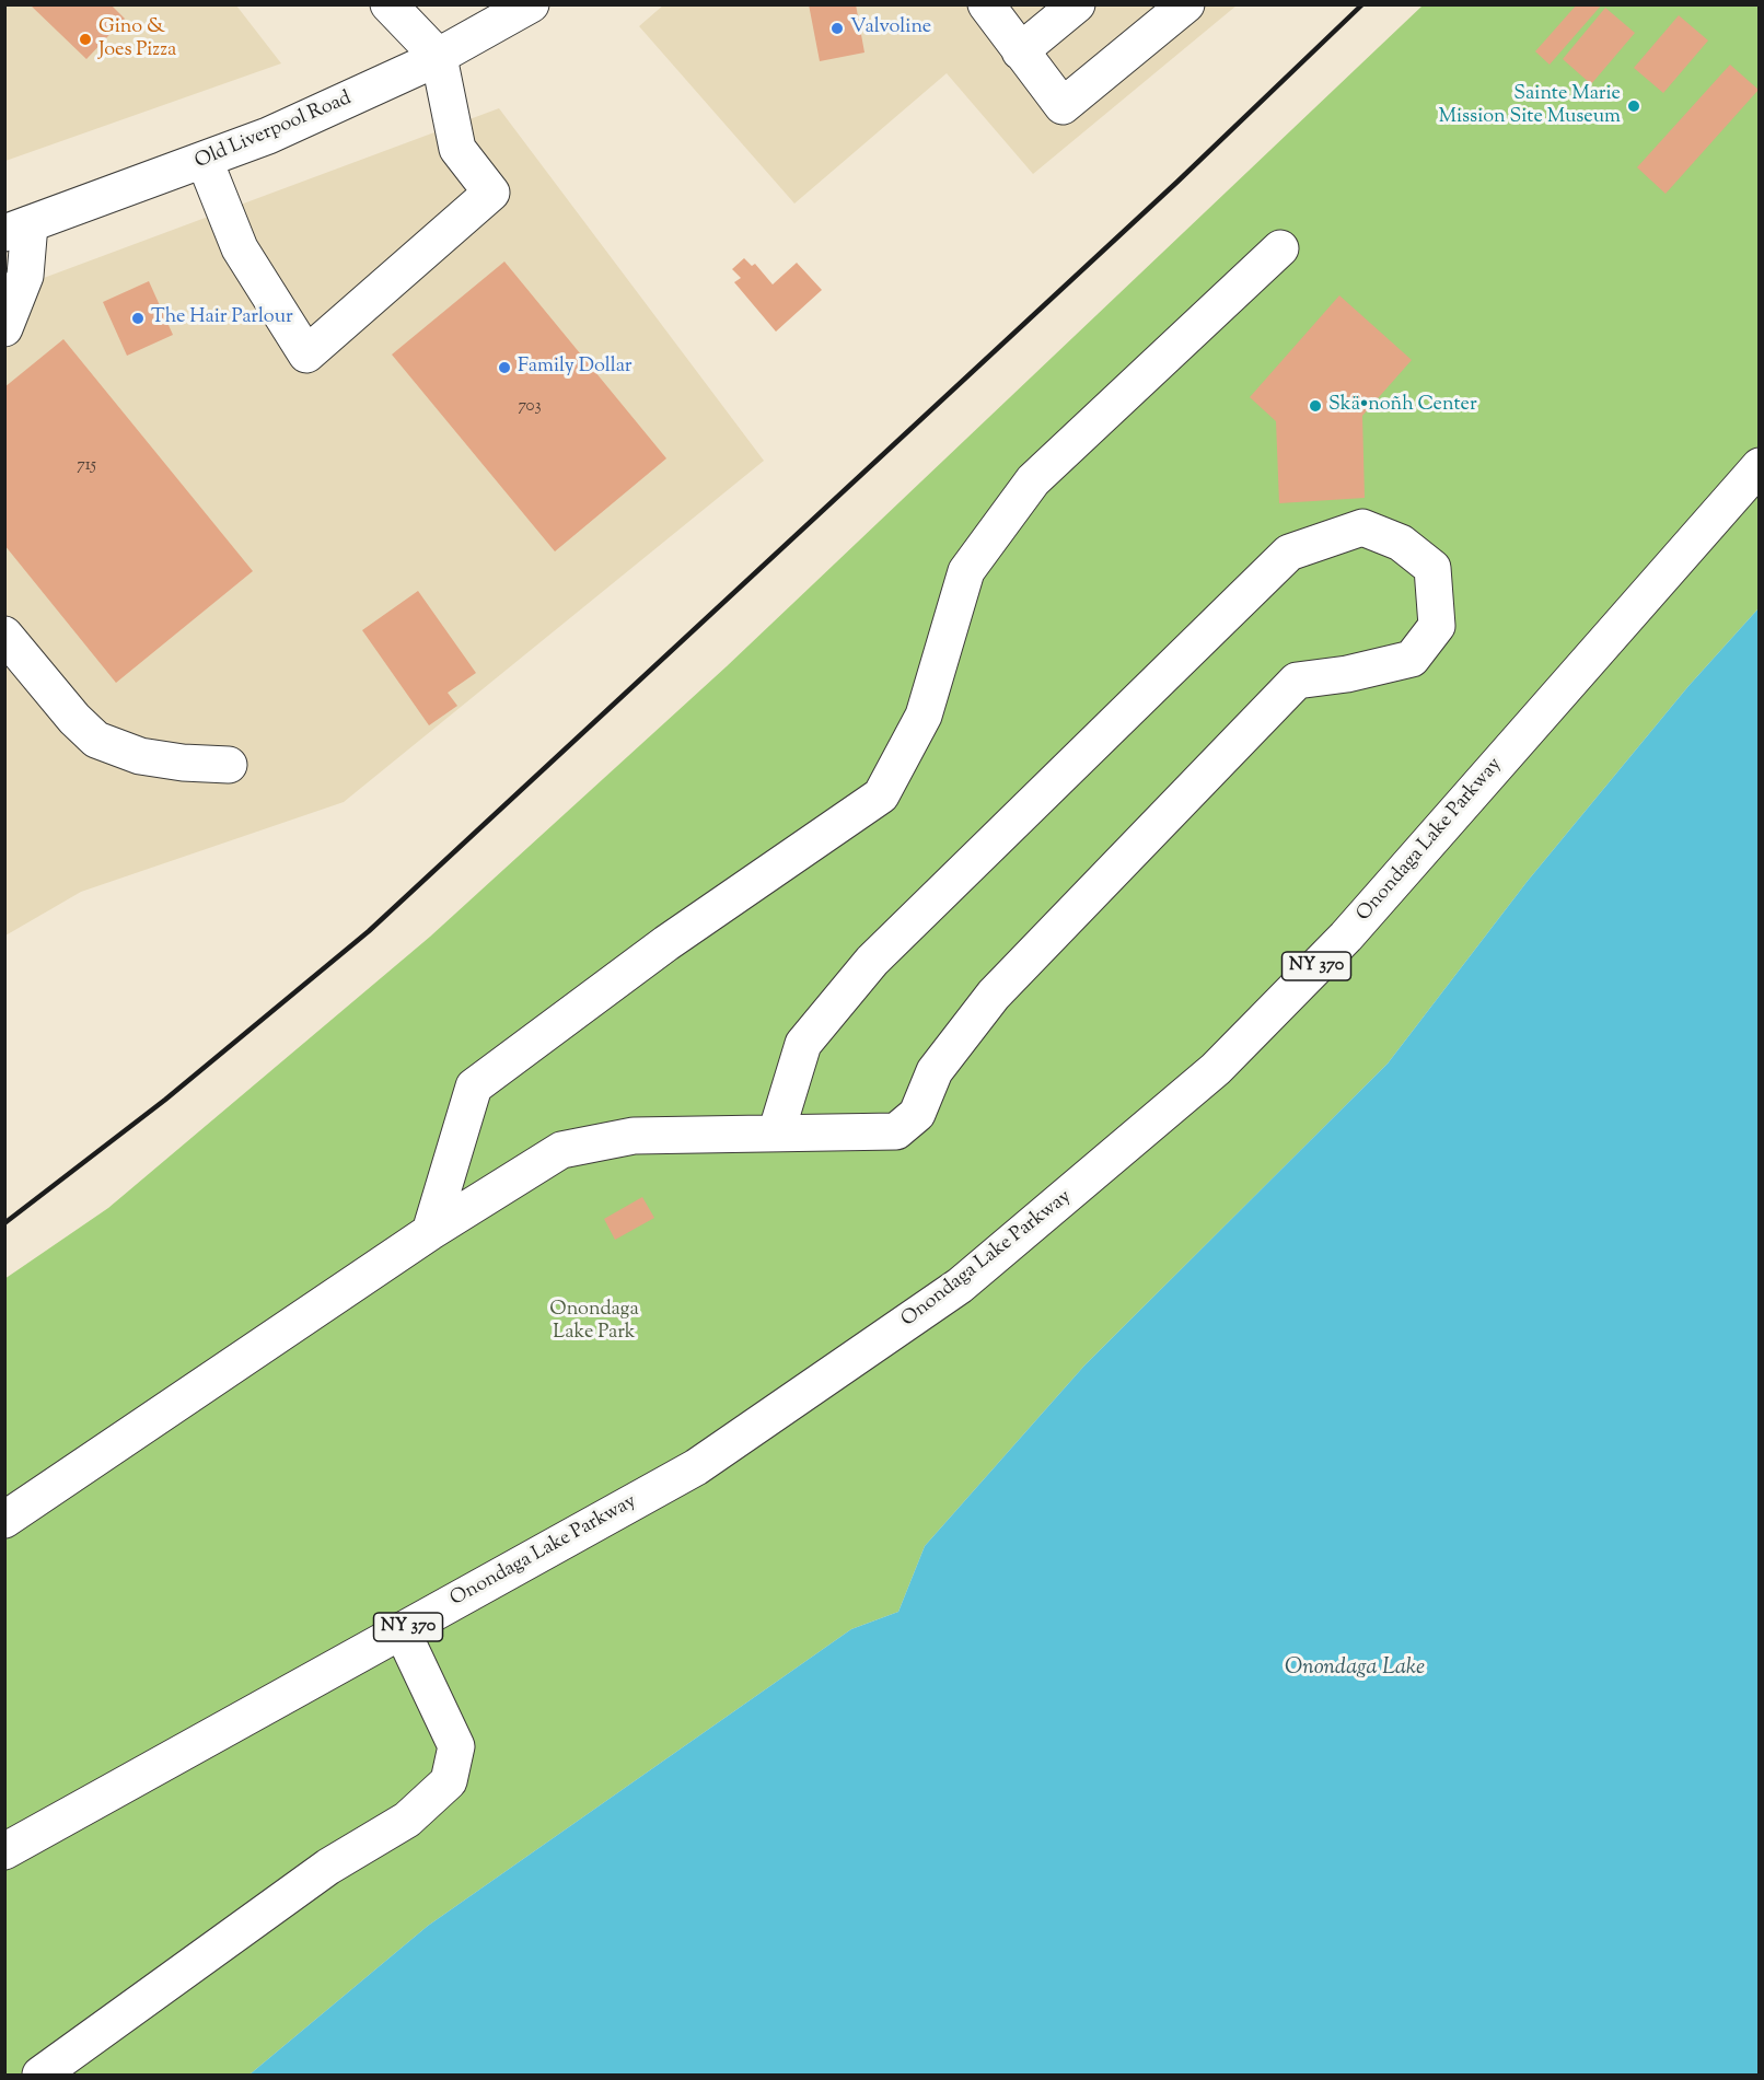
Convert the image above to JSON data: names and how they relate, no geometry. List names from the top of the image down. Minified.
{"streets":{"main road":["Old Liverpool Road","Onondaga Lake Parkway","NY 370"]},"water":["Onondaga Lake"],"parks":["Onondaga Lake Park"],"places":["Valvoline","Gino & Joes Pizza","Sainte Marie Mission Site Museum","The Hair Parlour","Family Dollar","Skä•noñh Center"],"house_numbers":["703","715"]}
